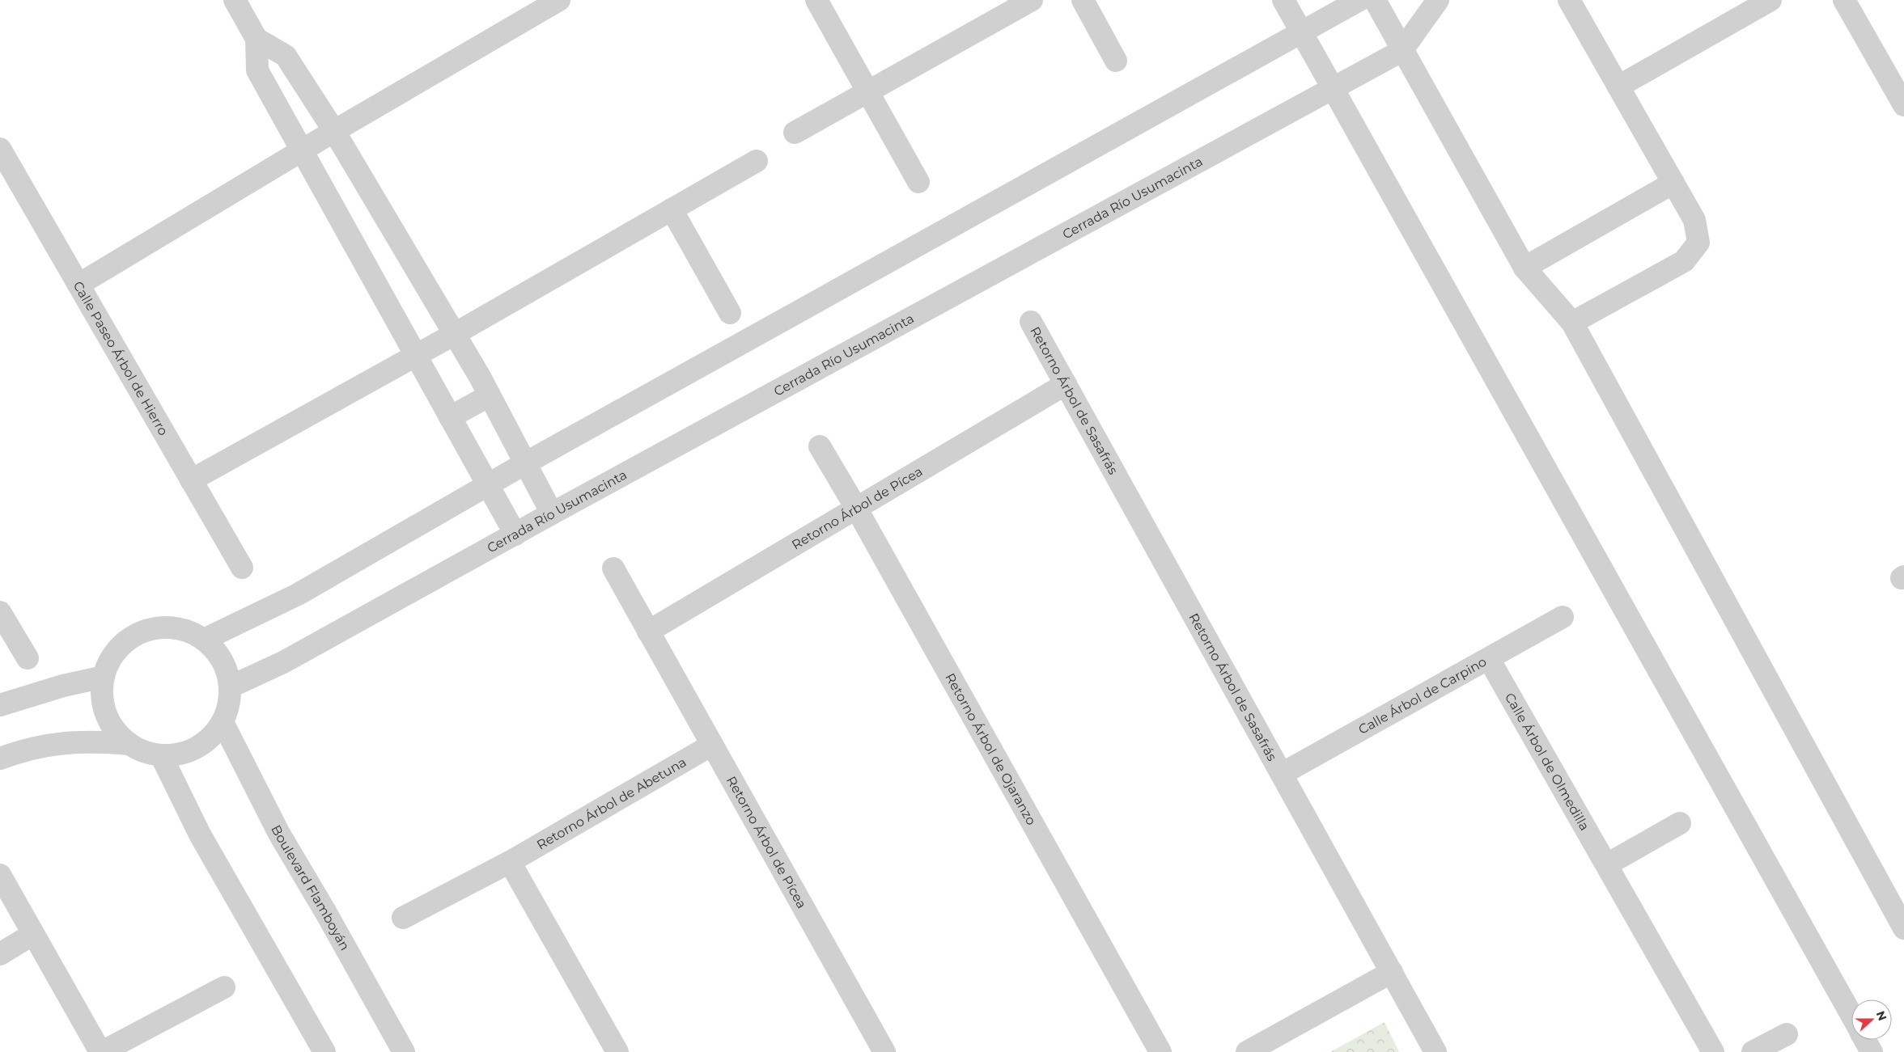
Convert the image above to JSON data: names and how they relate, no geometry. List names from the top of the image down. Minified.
{"streets":{"street":["Cerrada Río Usumacinta","Calle Paseo Árbol de Hierro","Retorno Árbol de Sasafrás","Retorno Árbol de Pícea","Calle Árbol de Carpino","Retorno Árbol de Ojaranzo","Calle Árbol de Olmedilla","Retorno Árbol de Abetuna","Boulevard Flamboyán"]},"crossings":[["Cerrada Río Usumacinta","Boulevard Flamboyán"],["Retorno Árbol de Sasafrás","Retorno Árbol de Pícea"],["Retorno Árbol de Sasafrás","Calle Árbol de Carpino"],["Retorno Árbol de Pícea","Retorno Árbol de Ojaranzo"],["Retorno Árbol de Pícea","Retorno Árbol de Abetuna"],["Calle Árbol de Carpino","Calle Árbol de Olmedilla"]],"north":"right"}
